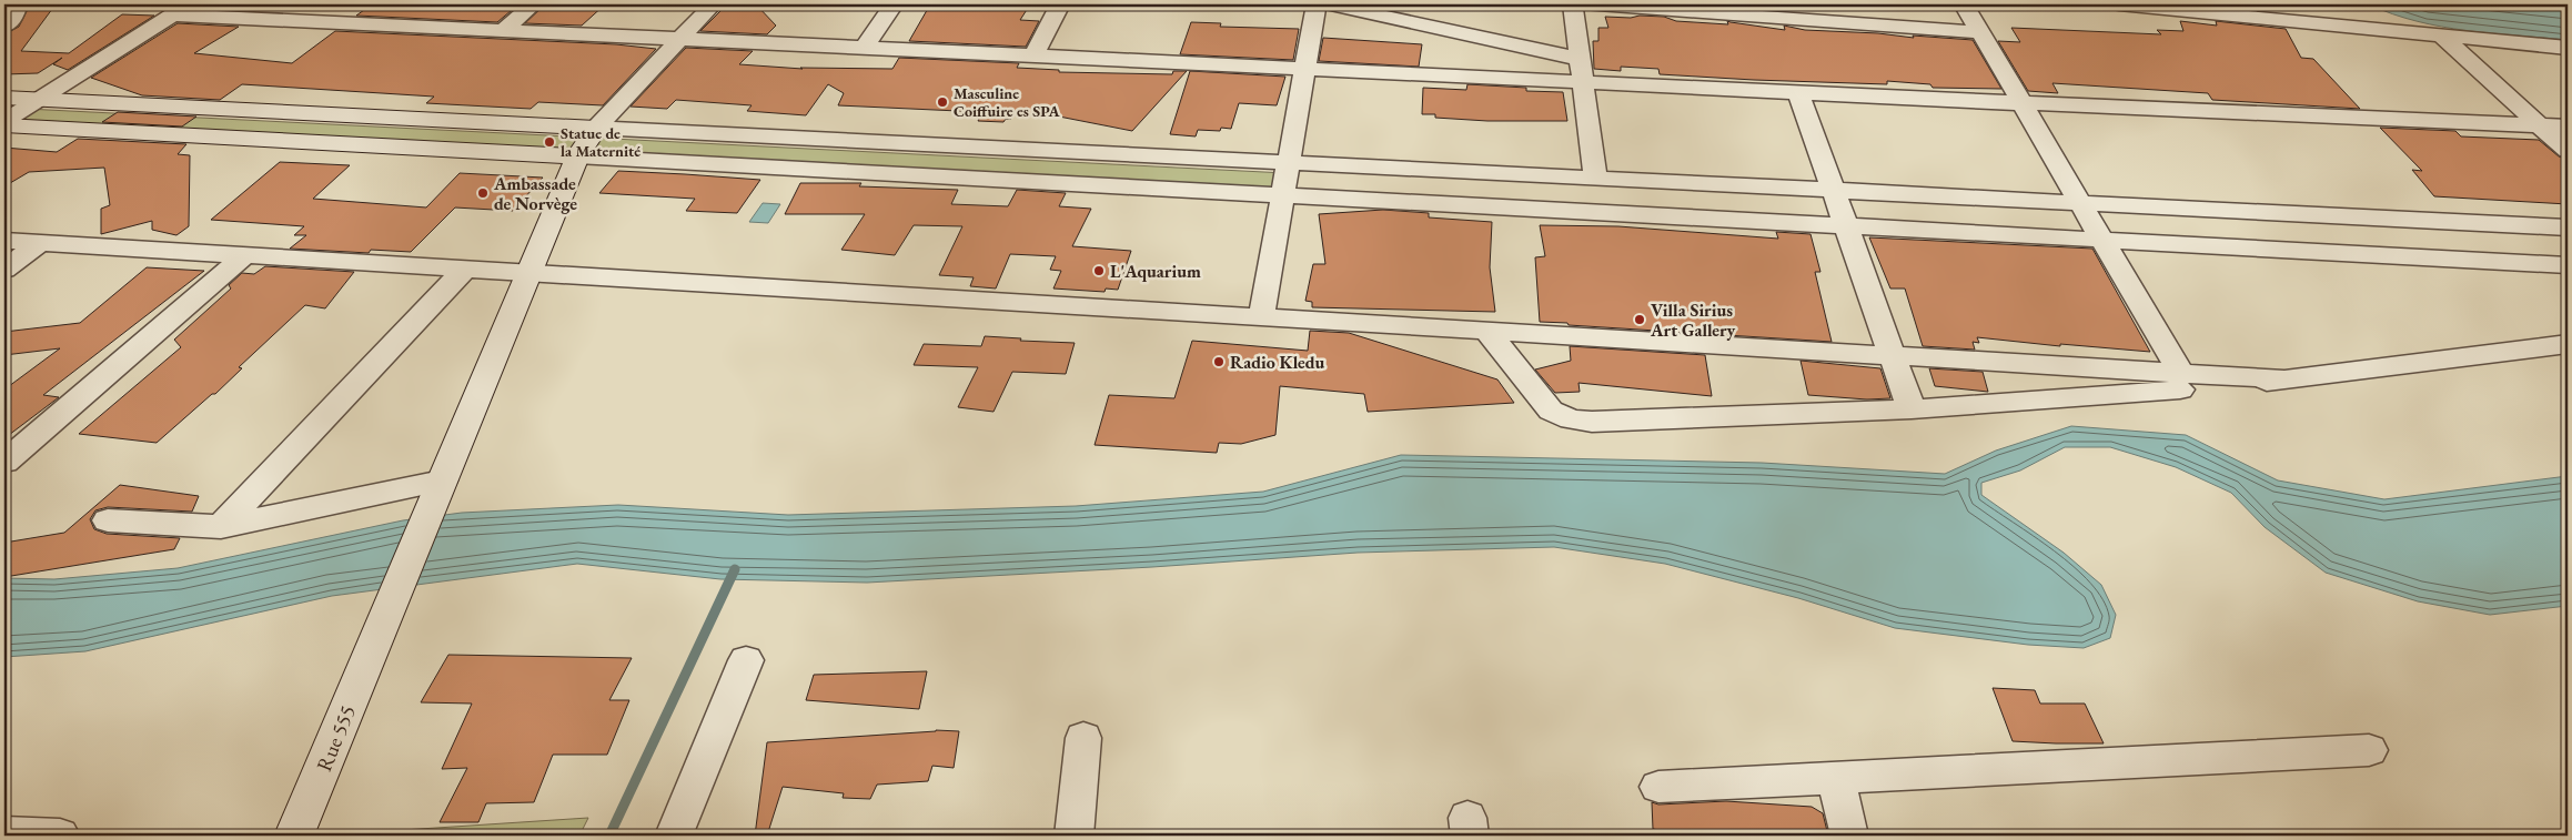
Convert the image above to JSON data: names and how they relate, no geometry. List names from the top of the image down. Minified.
{"streets":{"street":["Rue 555"]},"places":["Masculine Coiffuire es SPA","Statue de la Maternité","Ambassade de Norvège","L'Aquarium","Villa Sirius Art Gallery","Radio Kledu"]}
